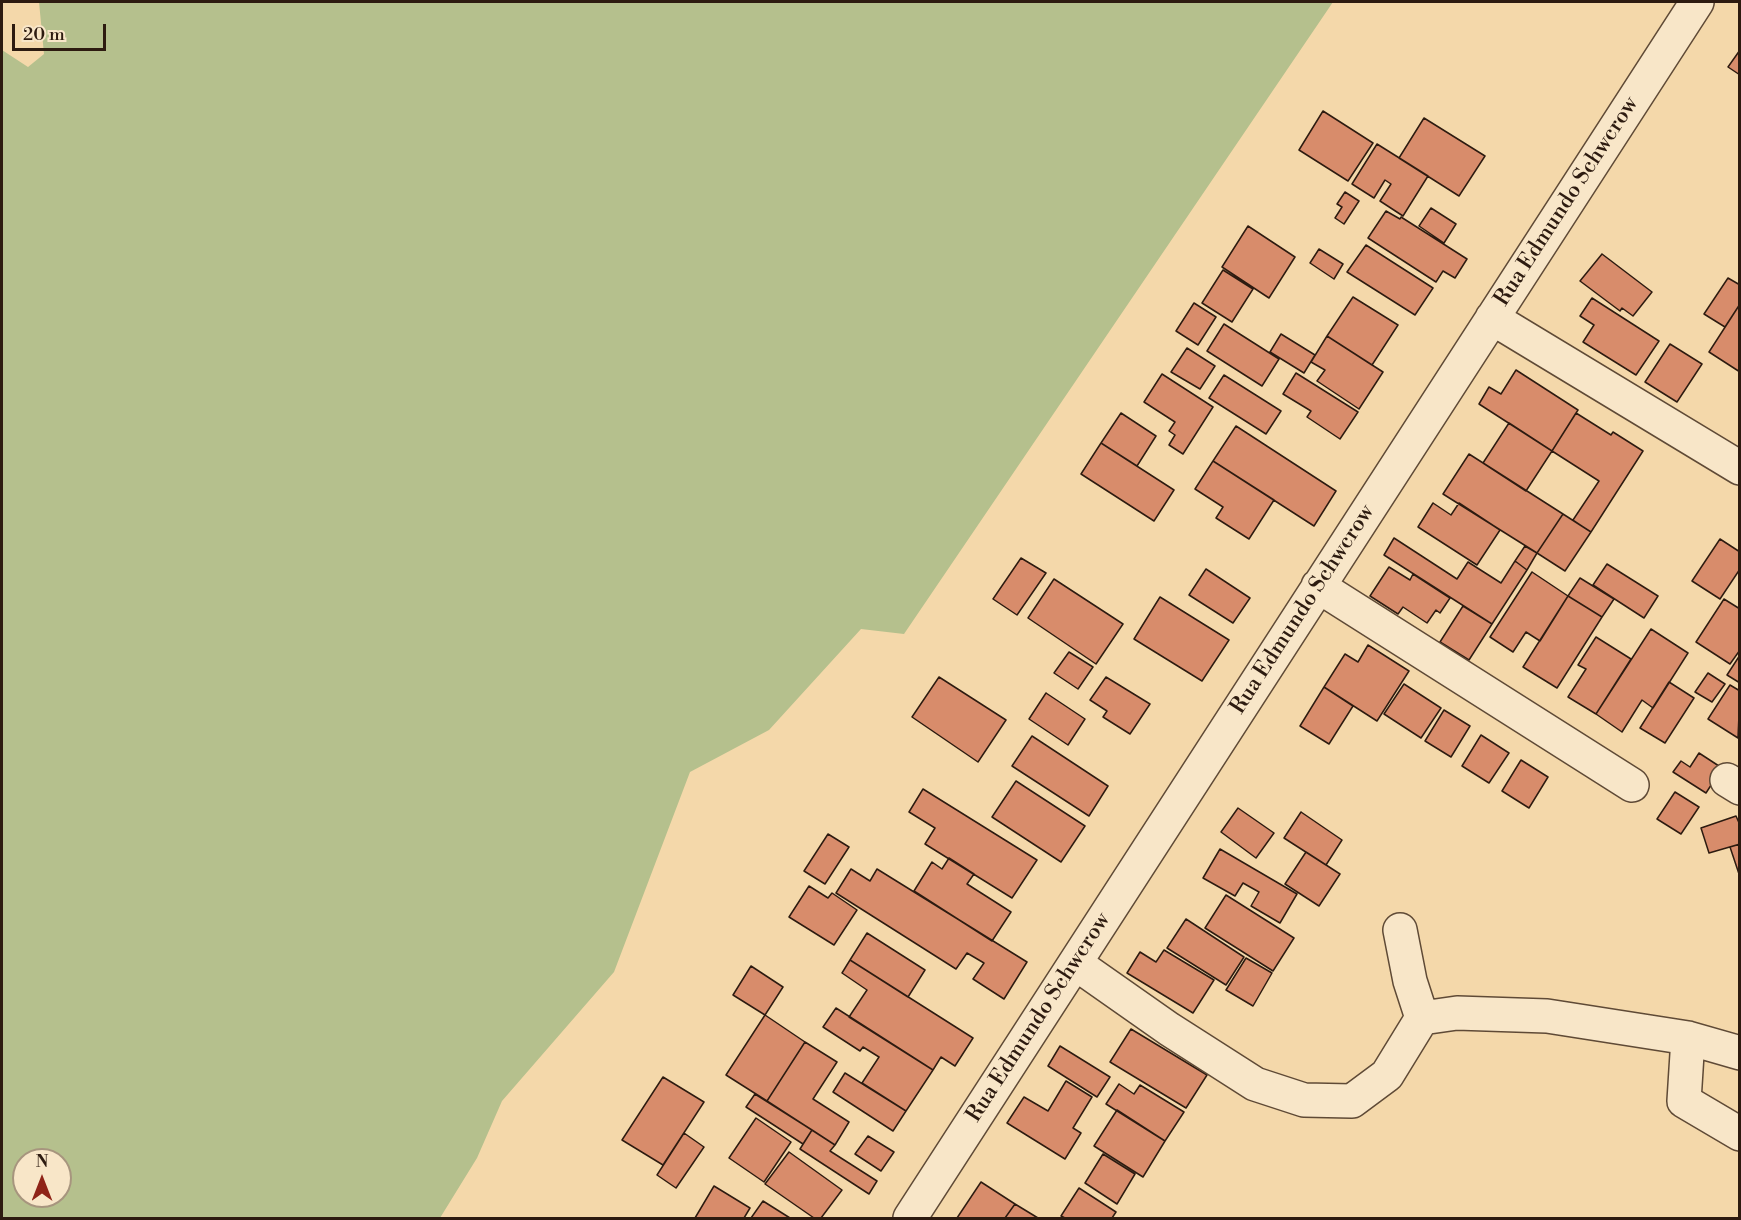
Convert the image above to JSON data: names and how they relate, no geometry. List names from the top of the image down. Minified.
{"streets":{"street":["Rua Edmundo Schwcrow"]},"scale_bar":"20 m","north":"top"}
